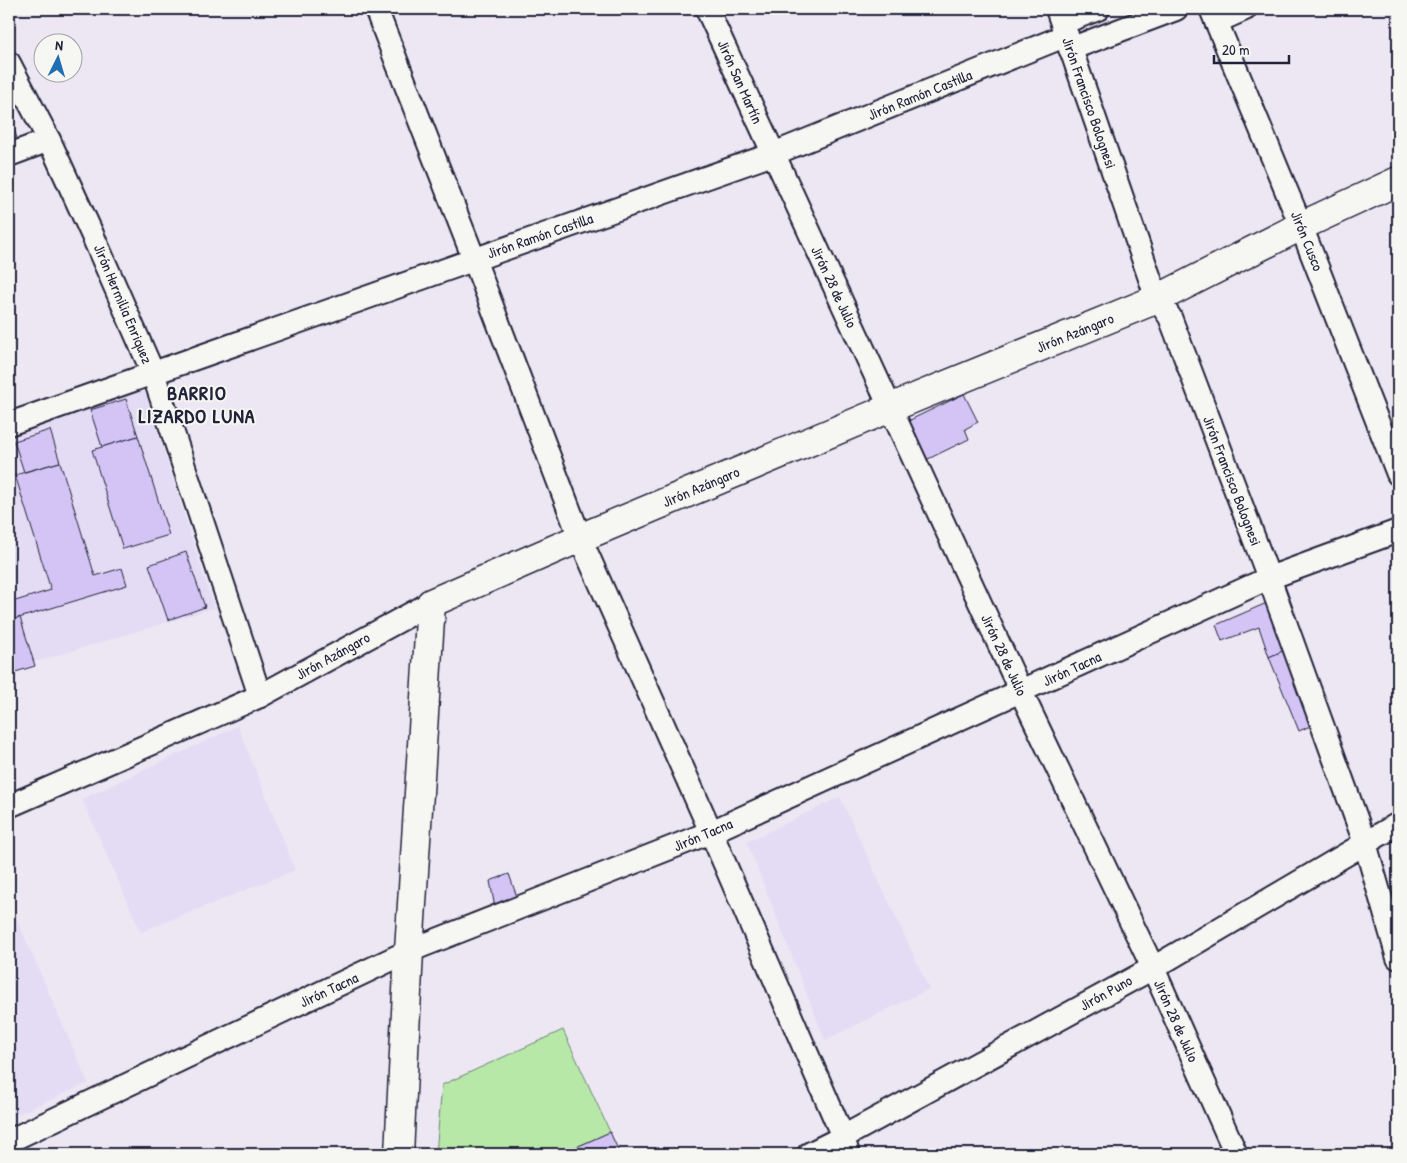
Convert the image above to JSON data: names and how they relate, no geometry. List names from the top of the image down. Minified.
{"streets":{"street":["Jirón San Martín","Jirón Ramón Castilla","Jirón Francisco Bolognesi","Jirón Cusco","Jirón 28 de Julio","Jirón Hermilia Enriquez","Jirón Azángaro","Jirón Tacna","Jirón Puno"]},"crossings":[["Jirón San Martín","Jirón Ramón Castilla"],["Jirón San Martín","Jirón 28 de Julio"],["Jirón Ramón Castilla","Jirón Francisco Bolognesi"],["Jirón Ramón Castilla","Jirón 28 de Julio"],["Jirón Ramón Castilla","Jirón Hermilia Enriquez"],["Jirón Francisco Bolognesi","Jirón Azángaro"],["Jirón Francisco Bolognesi","Jirón Tacna"],["Jirón Francisco Bolognesi","Jirón Puno"],["Jirón Cusco","Jirón Azángaro"],["Jirón 28 de Julio","Jirón Azángaro"],["Jirón 28 de Julio","Jirón Tacna"],["Jirón 28 de Julio","Jirón Puno"],["Jirón Hermilia Enriquez","Jirón Azángaro"]],"districts":["BARRIO LIZARDO LUNA"],"scale_bar":"20 m","north":"top"}
